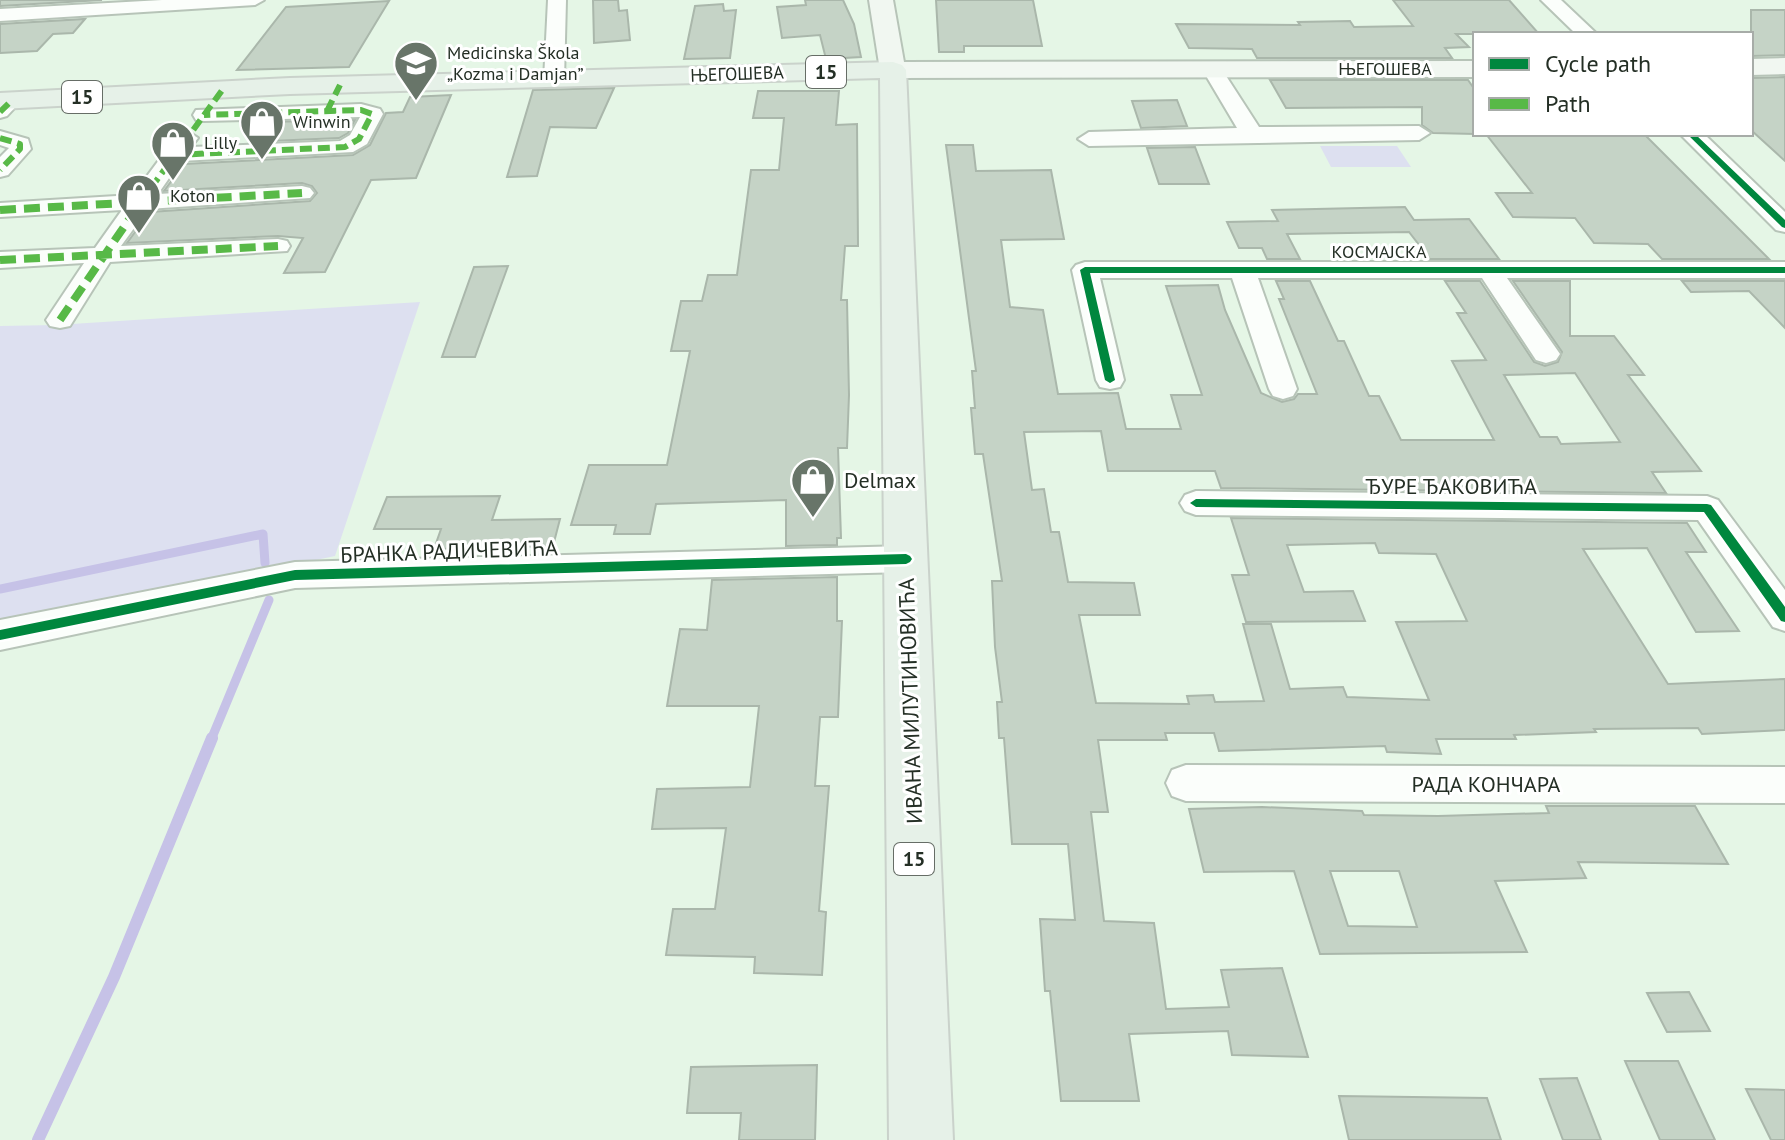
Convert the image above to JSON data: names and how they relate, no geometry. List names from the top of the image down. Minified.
{"streets":{"main road":["ЊЕГОШЕВА","15","ИВАНА МИЛУТИНОВИЋА"],"street":["КОСМАЈСКА","ЂУРЕ ЂАКОВИЋА","БРАНКА РАДИЧЕВИЋА","РАДА КОНЧАРА"]},"crossings":[["ЊЕГОШЕВА","ИВАНА МИЛУТИНОВИЋА"],["БРАНКА РАДИЧЕВИЋА","ИВАНА МИЛУТИНОВИЋА"]],"places":{"school or university":["Medicinska Škola „Kozma i Damjan”"],"shop":["Winwin","Lilly","Koton","Delmax"]},"legend":["Cycle path","Path"]}
